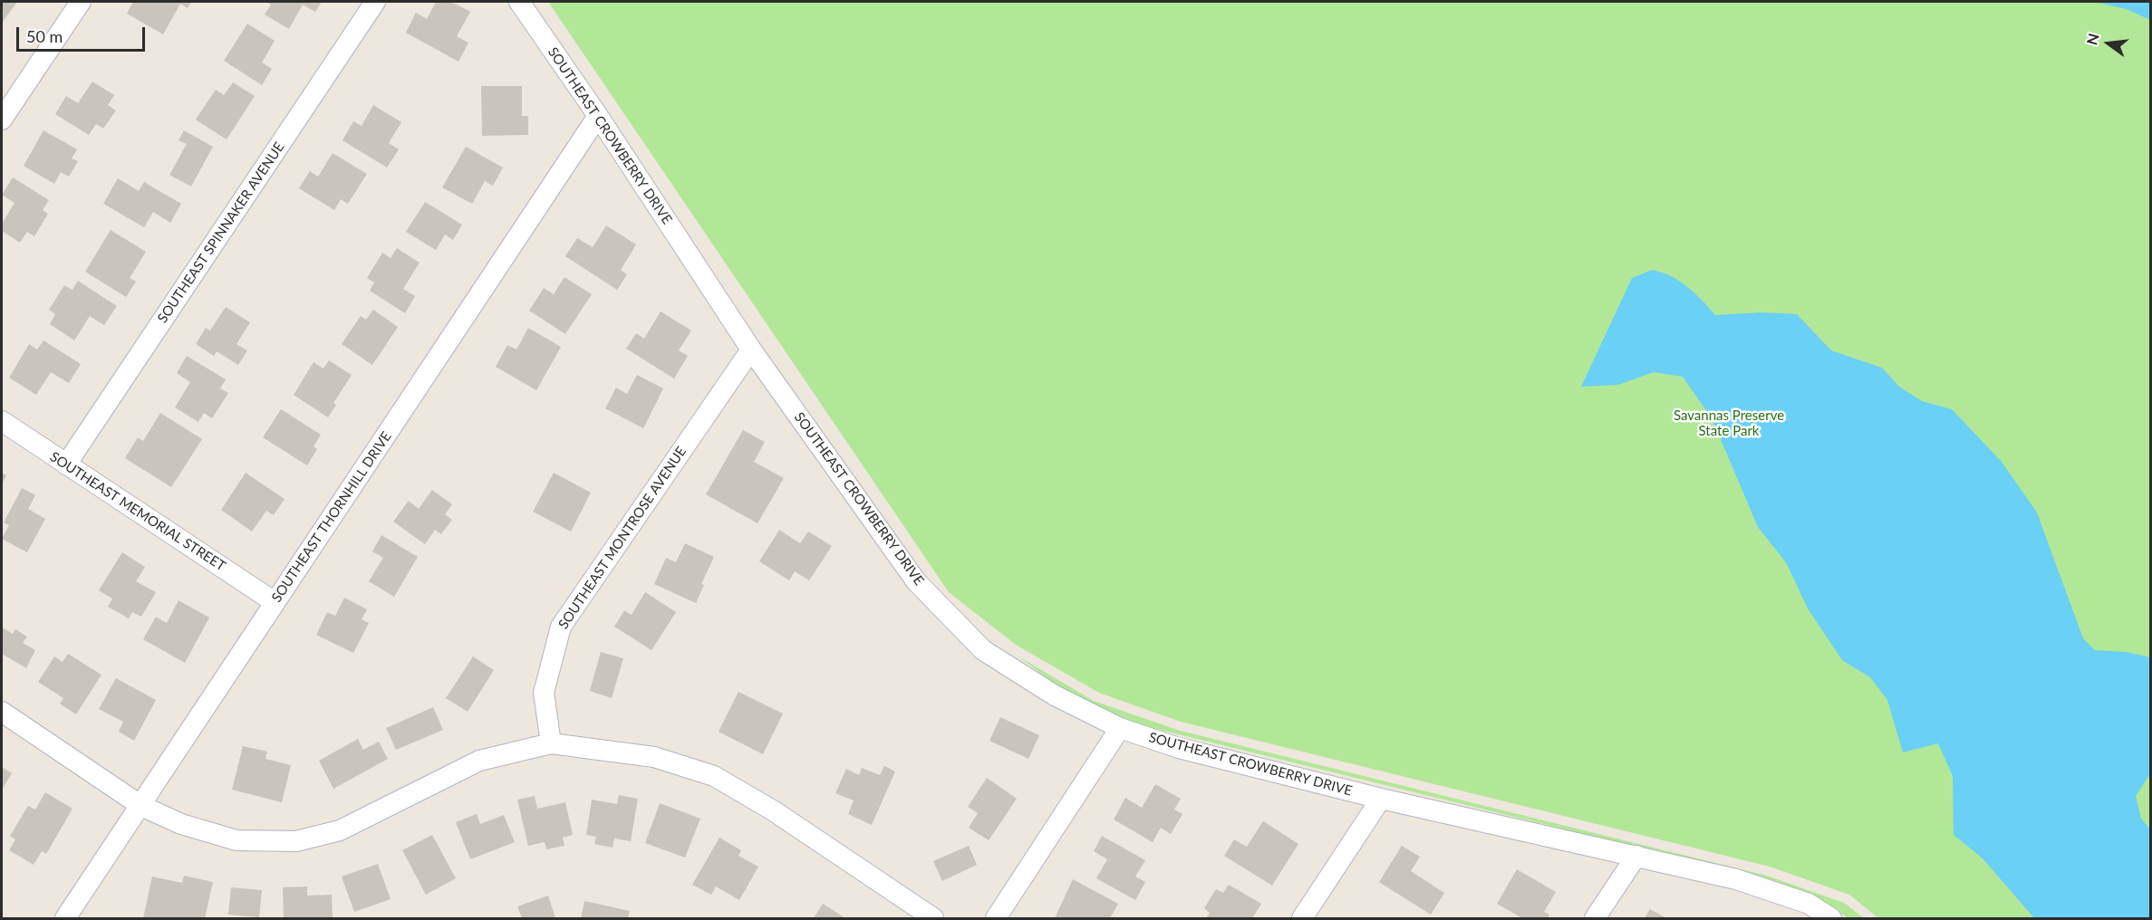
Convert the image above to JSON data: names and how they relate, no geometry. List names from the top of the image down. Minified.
{"streets":{"street":["SOUTHEAST CROWBERRY DRIVE","SOUTHEAST SPINNAKER AVENUE","SOUTHEAST MEMORIAL STREET","SOUTHEAST THORNHILL DRIVE","SOUTHEAST MONTROSE AVENUE"]},"crossings":[["SOUTHEAST CROWBERRY DRIVE","SOUTHEAST THORNHILL DRIVE"],["SOUTHEAST CROWBERRY DRIVE","SOUTHEAST MONTROSE AVENUE"],["SOUTHEAST SPINNAKER AVENUE","SOUTHEAST MEMORIAL STREET"],["SOUTHEAST MEMORIAL STREET","SOUTHEAST THORNHILL DRIVE"]],"parks":["Savannas Preserve State Park"],"scale_bar":"50 m","north":"left"}
